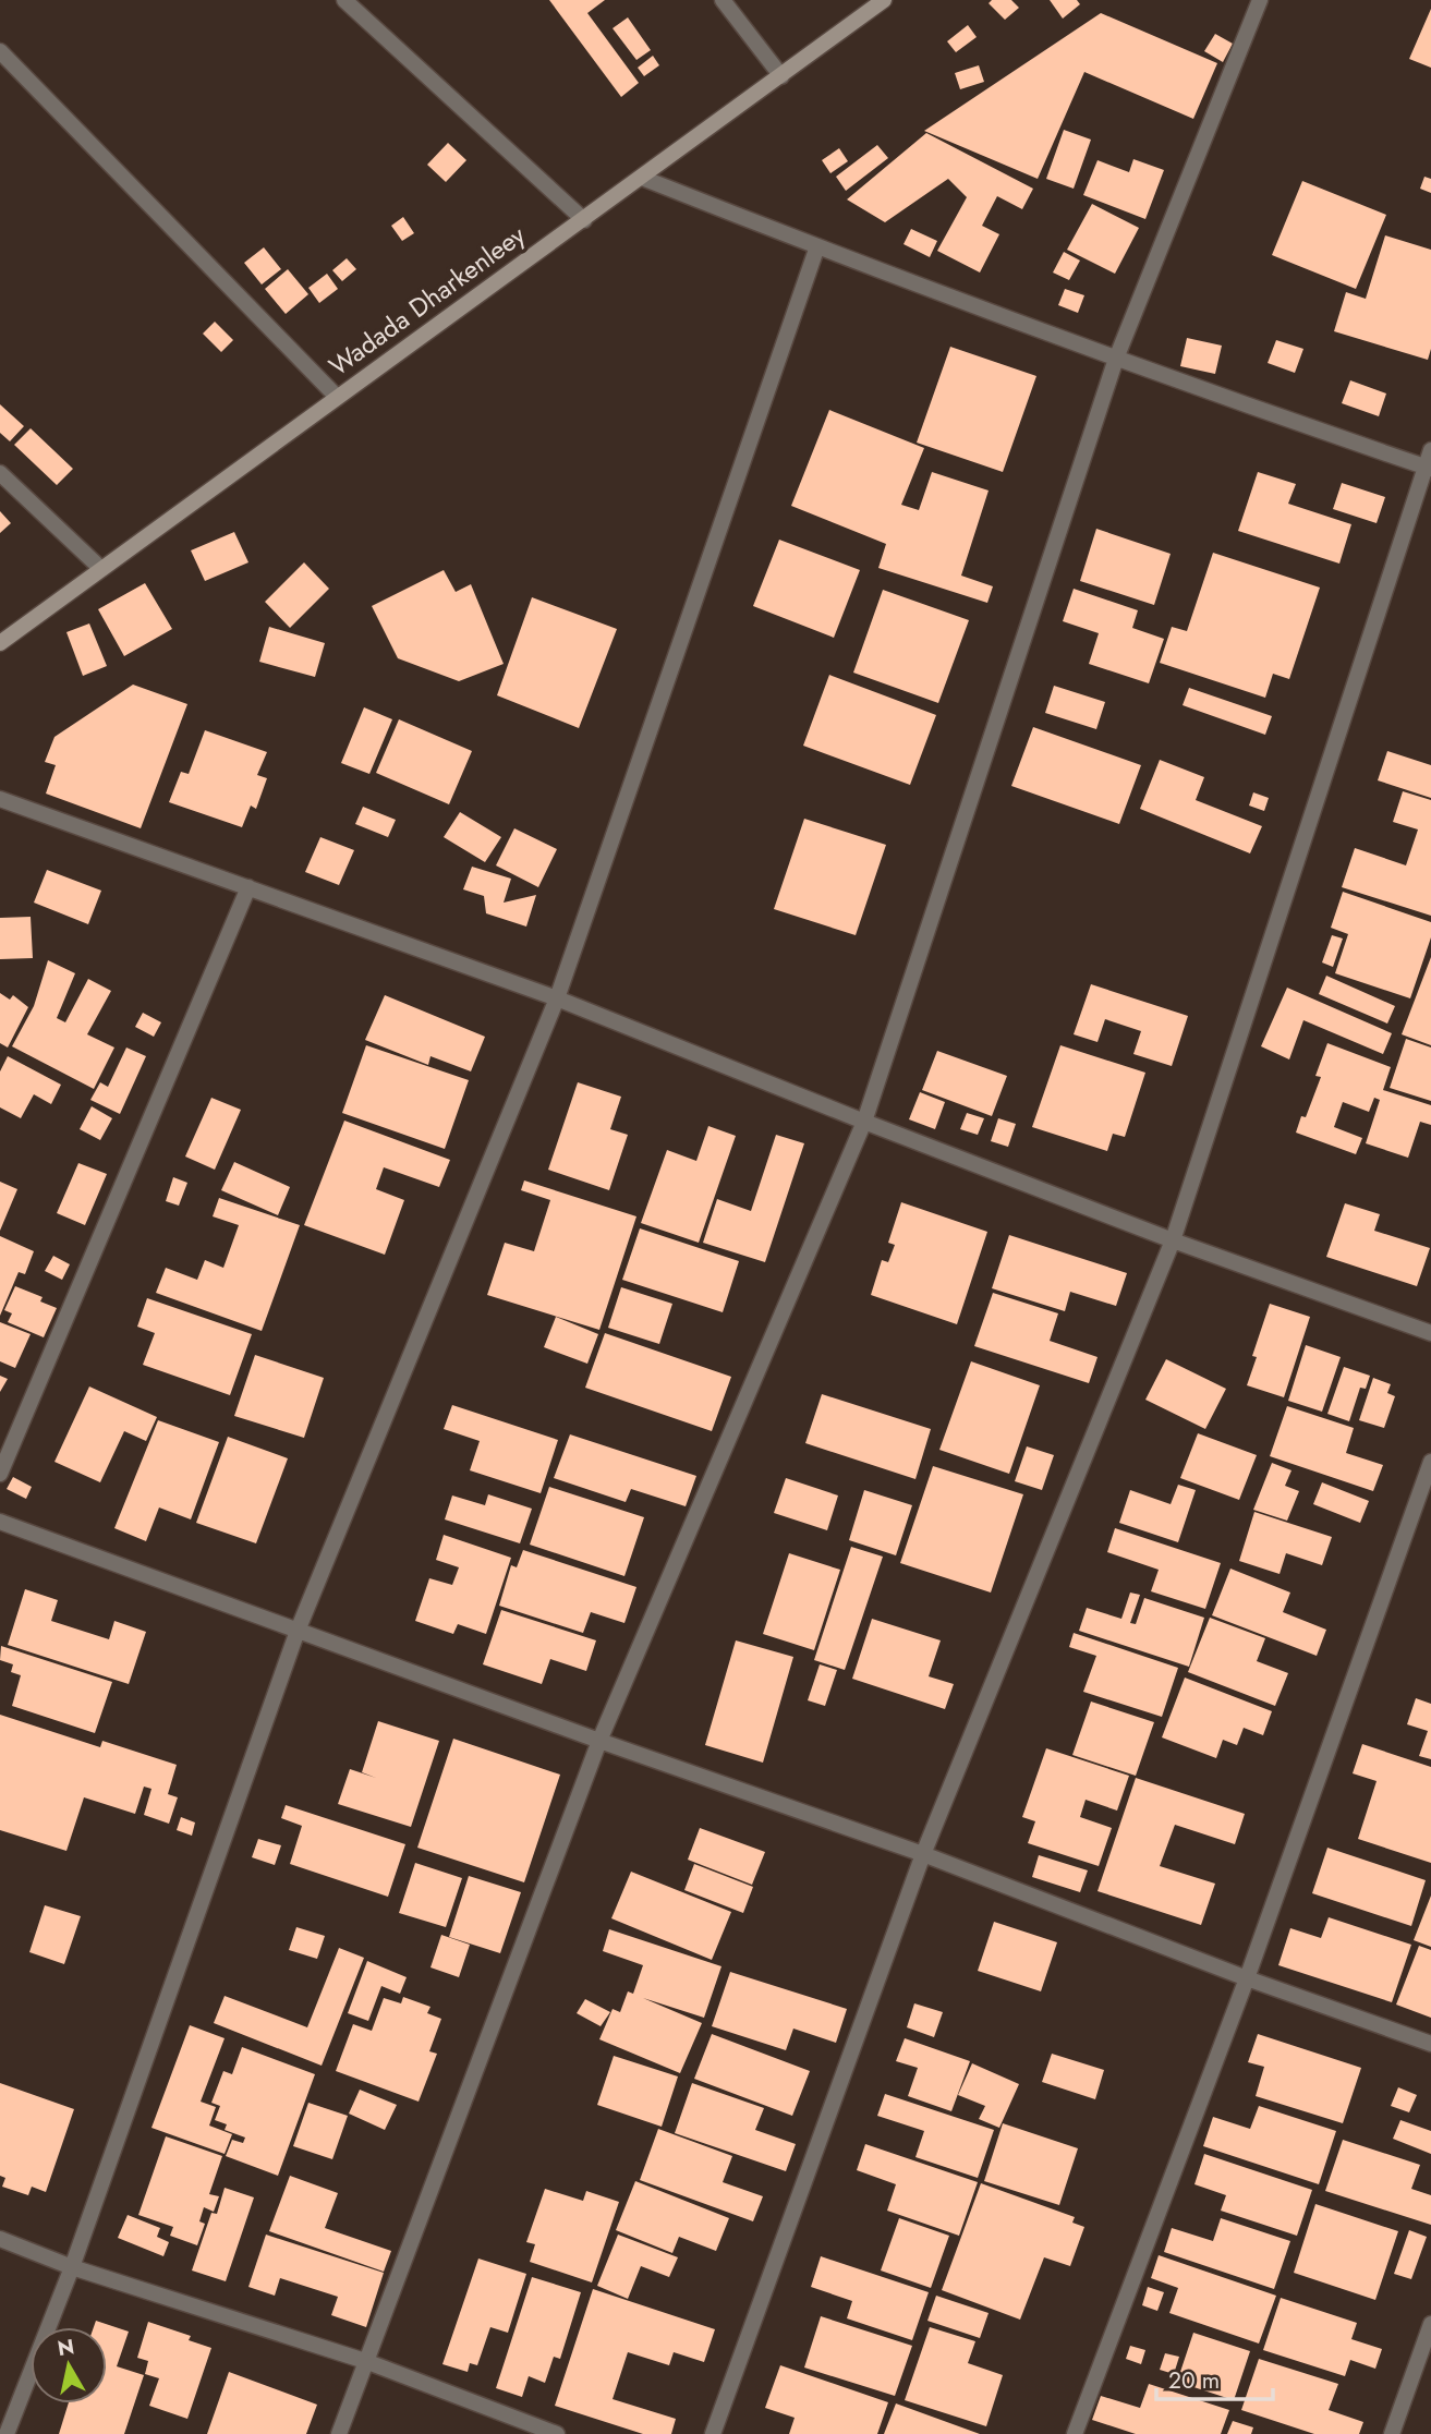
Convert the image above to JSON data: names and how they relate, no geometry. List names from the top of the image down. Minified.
{"streets":{"main road":["Wadada Dharkenleey"]},"scale_bar":"20 m","north":"top"}
